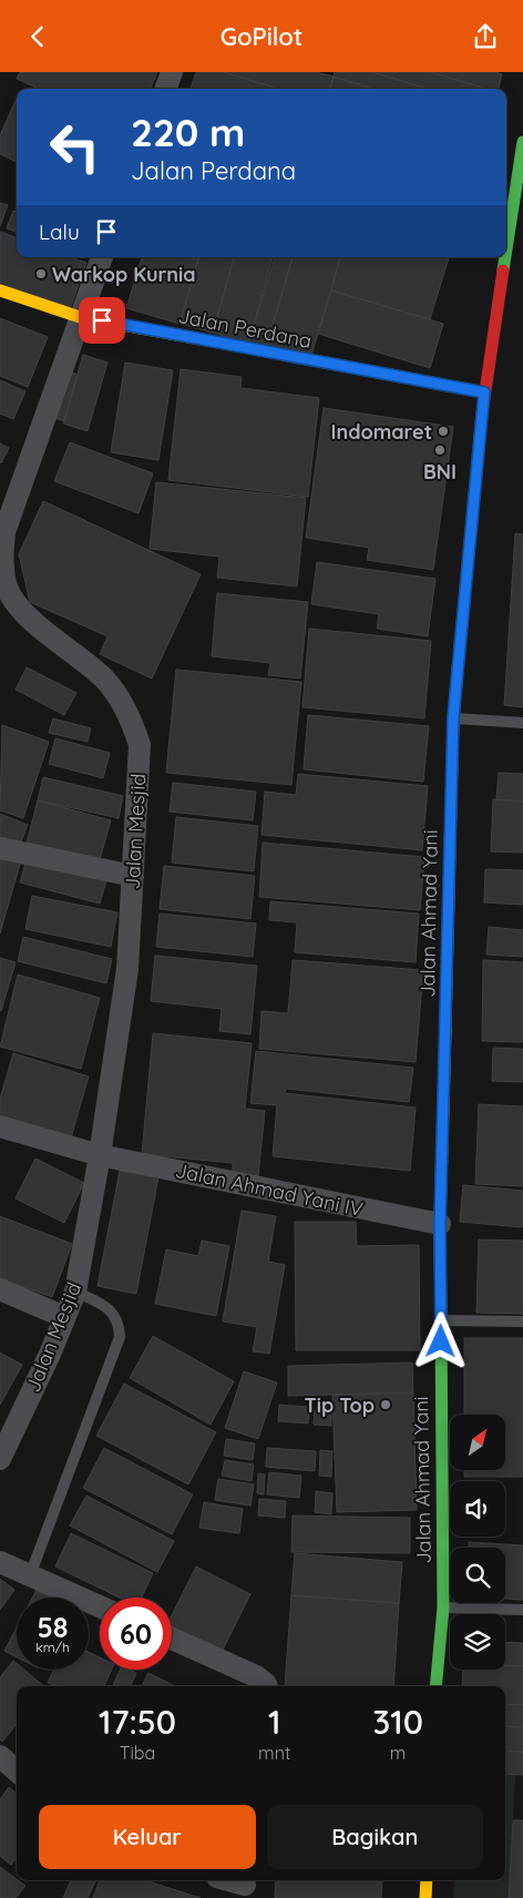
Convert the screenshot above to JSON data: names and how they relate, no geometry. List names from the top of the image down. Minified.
{"streets":{"main road":["Jalan Perdana","Jalan Ahmad Yani"],"street":["Jalan Mesjid","Jalan Ahmad Yani IV"]},"crossings":[["Jalan Perdana","Jalan Mesjid"],["Jalan Perdana","Jalan Ahmad Yani"],["Jalan Mesjid","Jalan Ahmad Yani IV"],["Jalan Ahmad Yani","Jalan Ahmad Yani IV"]],"places":["Warkop Kurnia","Indomaret","BNI","Tip Top"],"north":"top right","page":{"header":"GoPilot","turn":["220 m","Jalan Perdana"],"then":"Lalu","speed":"58 km/h","limit":"60","eta":["17:50","Tiba","1","mnt","310","m"],"buttons":["Keluar","Bagikan"]}}
